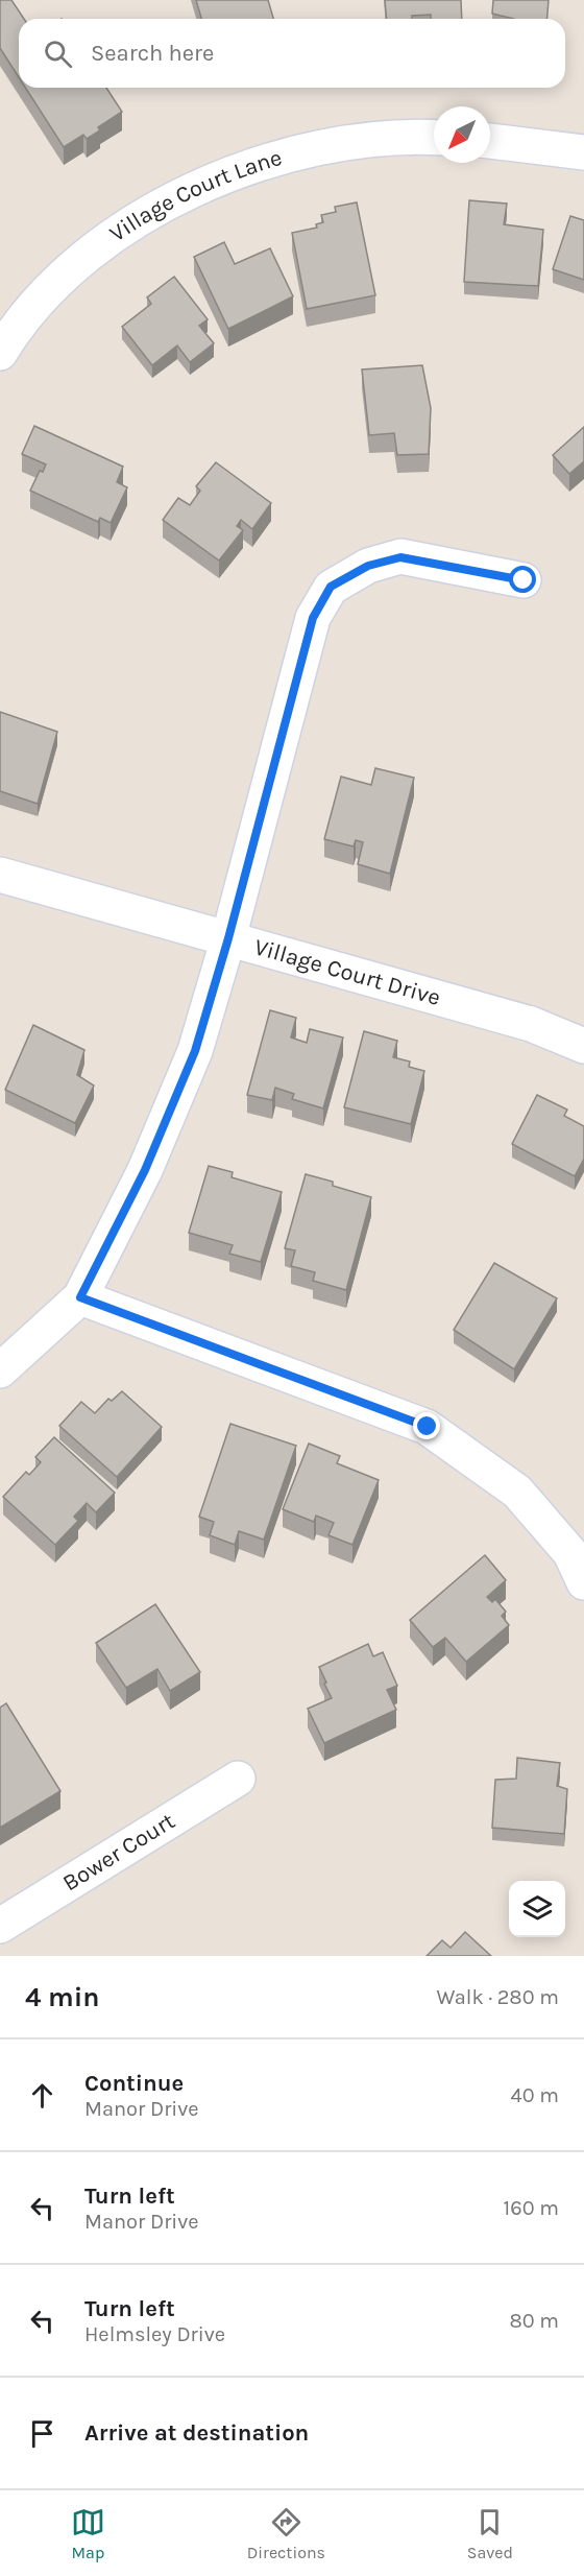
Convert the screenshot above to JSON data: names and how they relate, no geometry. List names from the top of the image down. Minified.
{"streets":{"street":["Village Court Lane","Village Court Drive","Bower Court"]},"north":"bottom left","page":{"search":"Search here","heading":["4 min","Walk · 280 m"],"list":[["Continue","Manor Drive","40 m"],["Turn left","Manor Drive","160 m"],["Turn left","Helmsley Drive","80 m"],"Arrive at destination"],"nav":["Map","Directions","Saved"]}}
